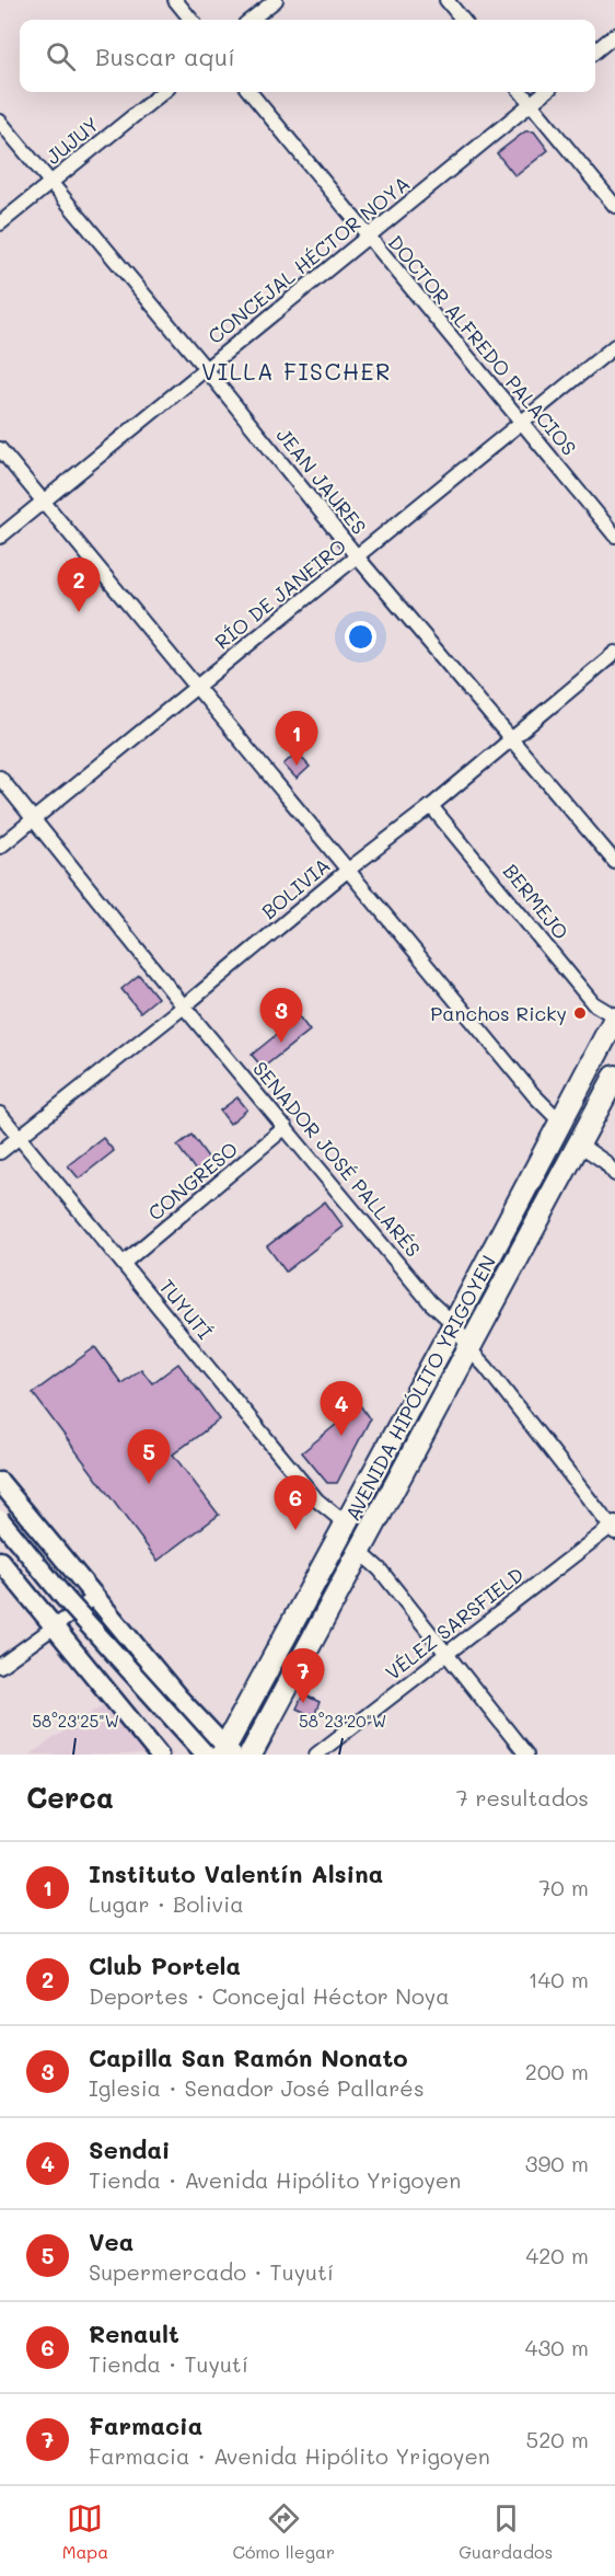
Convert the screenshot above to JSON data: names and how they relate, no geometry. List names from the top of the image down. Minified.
{"streets":{"main road":["AVENIDA HIPÓLITO YRIGOYEN"],"street":["JUJUY","CONCEJAL HÉCTOR NOYA","DOCTOR ALFREDO PALACIOS","JEAN JAURES","RÍO DE JANEIRO","BOLIVIA","BERMEJO","SENADOR JOSÉ PALLARÉS","CONGRESO","TUYUTÍ","VÉLEZ SARSFIELD"]},"crossings":[["JUJUY","JEAN JAURES"],["CONCEJAL HÉCTOR NOYA","DOCTOR ALFREDO PALACIOS"],["CONCEJAL HÉCTOR NOYA","JEAN JAURES"],["DOCTOR ALFREDO PALACIOS","RÍO DE JANEIRO"],["JEAN JAURES","RÍO DE JANEIRO"],["JEAN JAURES","BOLIVIA"],["RÍO DE JANEIRO","SENADOR JOSÉ PALLARÉS"],["BOLIVIA","BERMEJO"],["BOLIVIA","SENADOR JOSÉ PALLARÉS"],["BOLIVIA","TUYUTÍ"],["BERMEJO","AVENIDA HIPÓLITO YRIGOYEN"],["SENADOR JOSÉ PALLARÉS","CONGRESO"],["SENADOR JOSÉ PALLARÉS","AVENIDA HIPÓLITO YRIGOYEN"],["SENADOR JOSÉ PALLARÉS","VÉLEZ SARSFIELD"],["CONGRESO","TUYUTÍ"],["TUYUTÍ","AVENIDA HIPÓLITO YRIGOYEN"]],"districts":["VILLA FISCHER"],"places":["Panchos Ricky"],"page":{"search":"Buscar aquí","pins":["2","1","3","4","5","6","7"],"heading":["Cerca","7 resultados"],"list":[{"mark":"1","name":"Instituto Valentín Alsina","note":"Lugar · Bolivia","value":"70 m"},{"mark":"2","name":"Club Portela","note":"Deportes · Concejal Héctor Noya","value":"140 m"},{"mark":"3","name":"Capilla San Ramón Nonato","note":"Iglesia · Senador José Pallarés","value":"200 m"},{"mark":"4","name":"Sendai","note":"Tienda · Avenida Hipólito Yrigoyen","value":"390 m"},{"mark":"5","name":"Vea","note":"Supermercado · Tuyutí","value":"420 m"},{"mark":"6","name":"Renault","note":"Tienda · Tuyutí","value":"430 m"},{"mark":"7","name":"Farmacia","note":"Farmacia · Avenida Hipólito Yrigoyen","value":"520 m"}],"nav":["Mapa","Cómo llegar","Guardados"]},"coordinates":["58°23'25\"W","58°23'20\"W"]}
